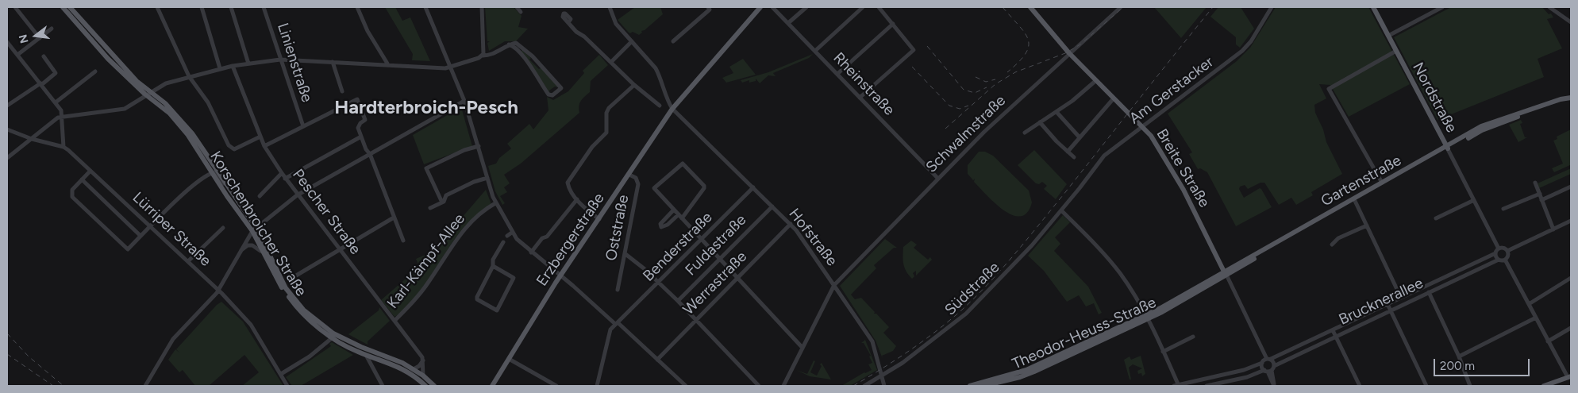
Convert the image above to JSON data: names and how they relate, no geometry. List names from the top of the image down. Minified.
{"streets":{"main road":["Nordstraße","Breite Straße","Gartenstraße","Korschenbroicher Straße","Erzbergerstraße","Theodor-Heuss-Straße"],"street":["Linienstraße","Rheinstraße","Am Gerstacker","Schwalmstraße","Pescher Straße","Oststraße","Lürriper Straße","Hofstraße","Fuldastraße","Benderstraße","Karl-Kämpf-Allee","Werrastraße","Südstraße","Brucknerallee"]},"crossings":[["Rheinstraße","Schwalmstraße"],["Am Gerstacker","Breite Straße"],["Am Gerstacker","Südstraße"],["Nordstraße","Gartenstraße"],["Nordstraße","Brucknerallee"],["Schwalmstraße","Breite Straße"],["Schwalmstraße","Hofstraße"],["Breite Straße","Gartenstraße"],["Breite Straße","Brucknerallee"],["Gartenstraße","Theodor-Heuss-Straße"],["Pescher Straße","Karl-Kämpf-Allee"],["Oststraße","Erzbergerstraße"],["Hofstraße","Erzbergerstraße"],["Hofstraße","Fuldastraße"],["Hofstraße","Benderstraße"],["Hofstraße","Werrastraße"],["Hofstraße","Südstraße"]],"districts":["Hardterbroich-Pesch"],"scale_bar":"200 m","north":"left"}
